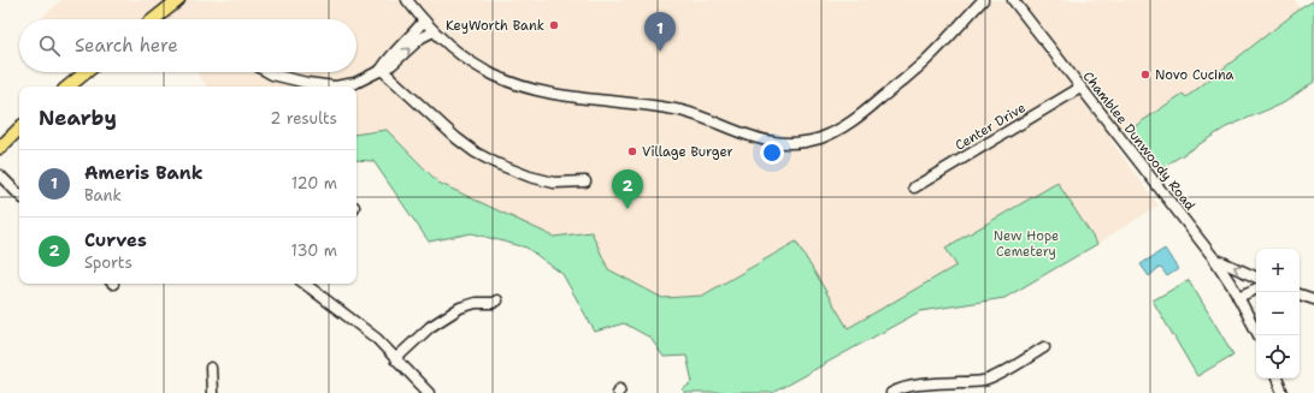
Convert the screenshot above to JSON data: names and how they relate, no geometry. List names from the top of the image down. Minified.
{"streets":{"street":["Center Drive","Chamblee Dunwoody Road"]},"crossings":[["Center Drive","Chamblee Dunwoody Road"]],"parks":["New Hope Cemetery"],"places":["KeyWorth Bank","Novo Cucina","Village Burger"],"page":{"pins":["1","2"],"search":"Search here","heading":["Nearby","2 results"],"list":[{"mark":"1","name":"Ameris Bank","note":"Bank","value":"120 m"},{"mark":"2","name":"Curves","note":"Sports","value":"130 m"}],"map_buttons":["+","−"]}}
